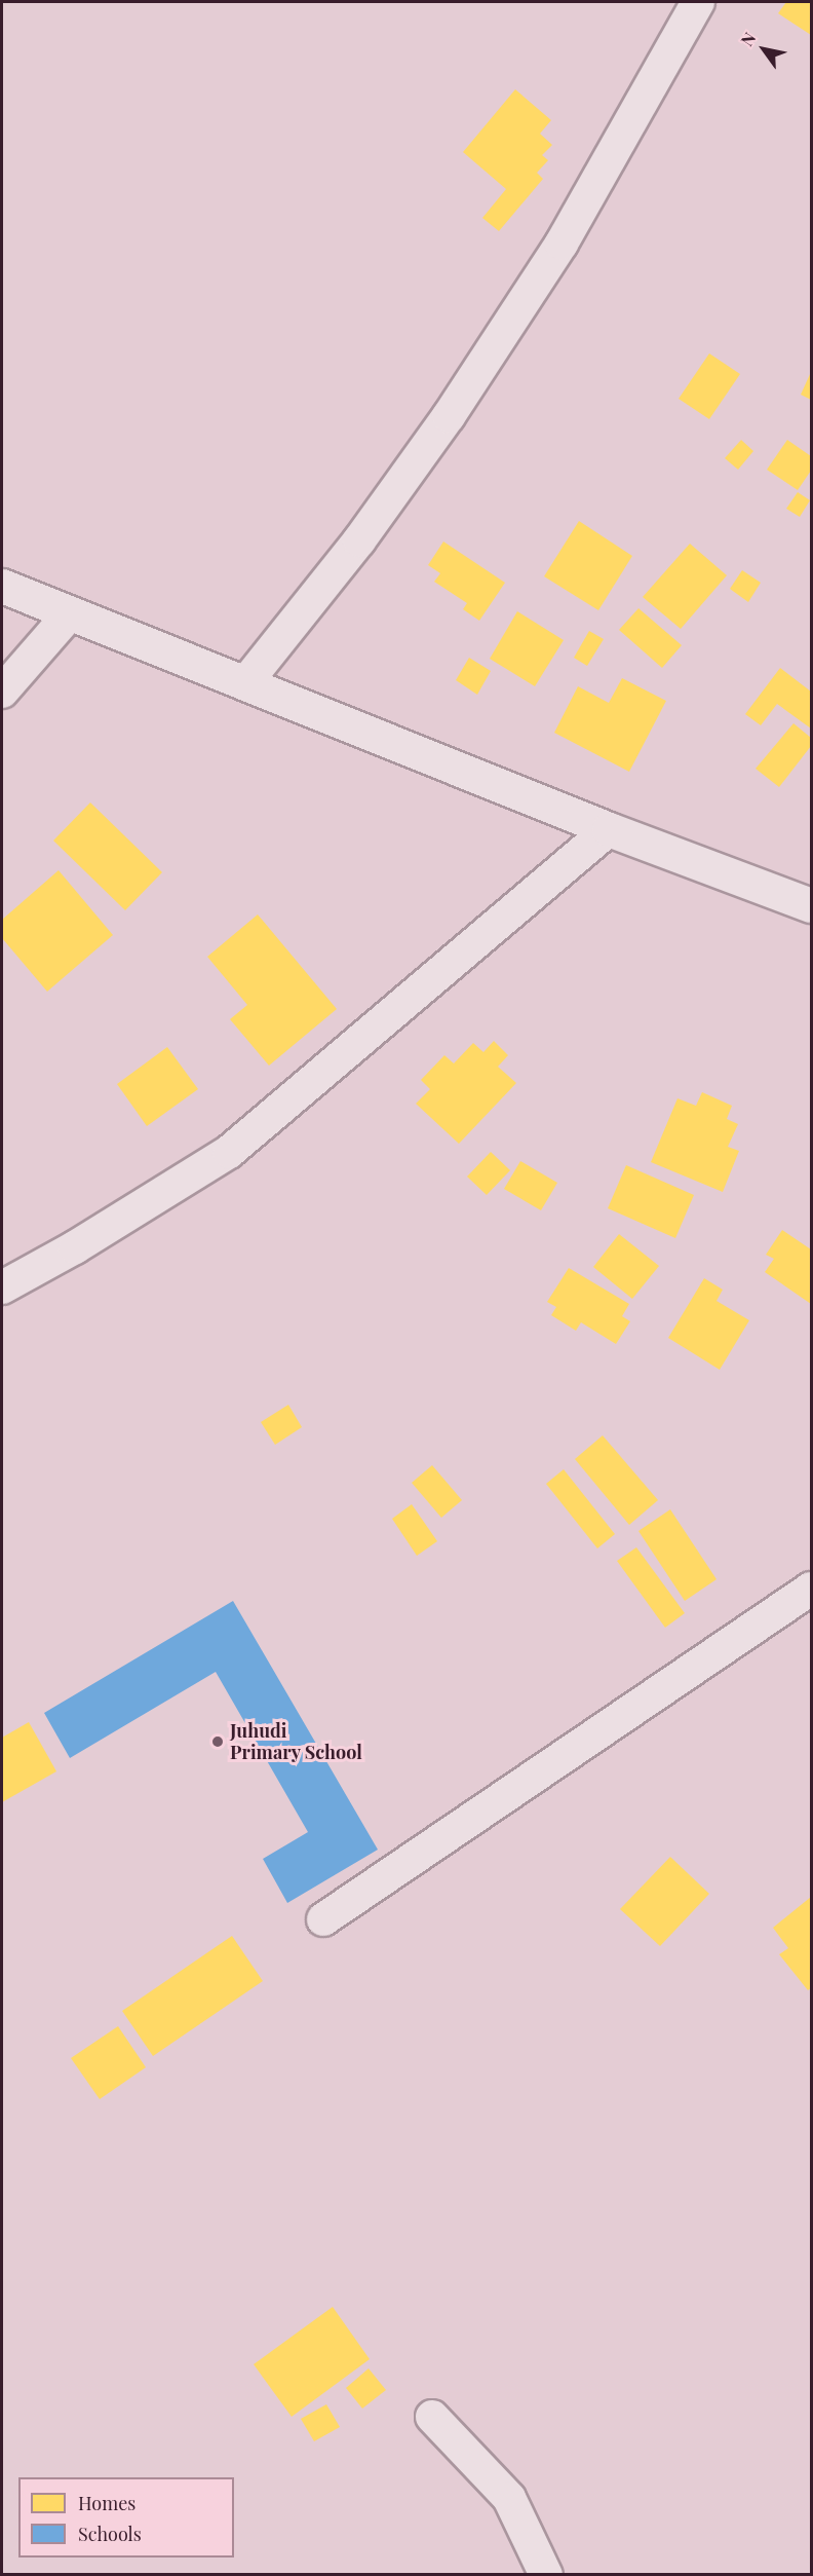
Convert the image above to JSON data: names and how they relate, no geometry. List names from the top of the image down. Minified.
{"places":["Juhudi Primary School"],"legend":["Homes","Schools"],"north":"top left"}
